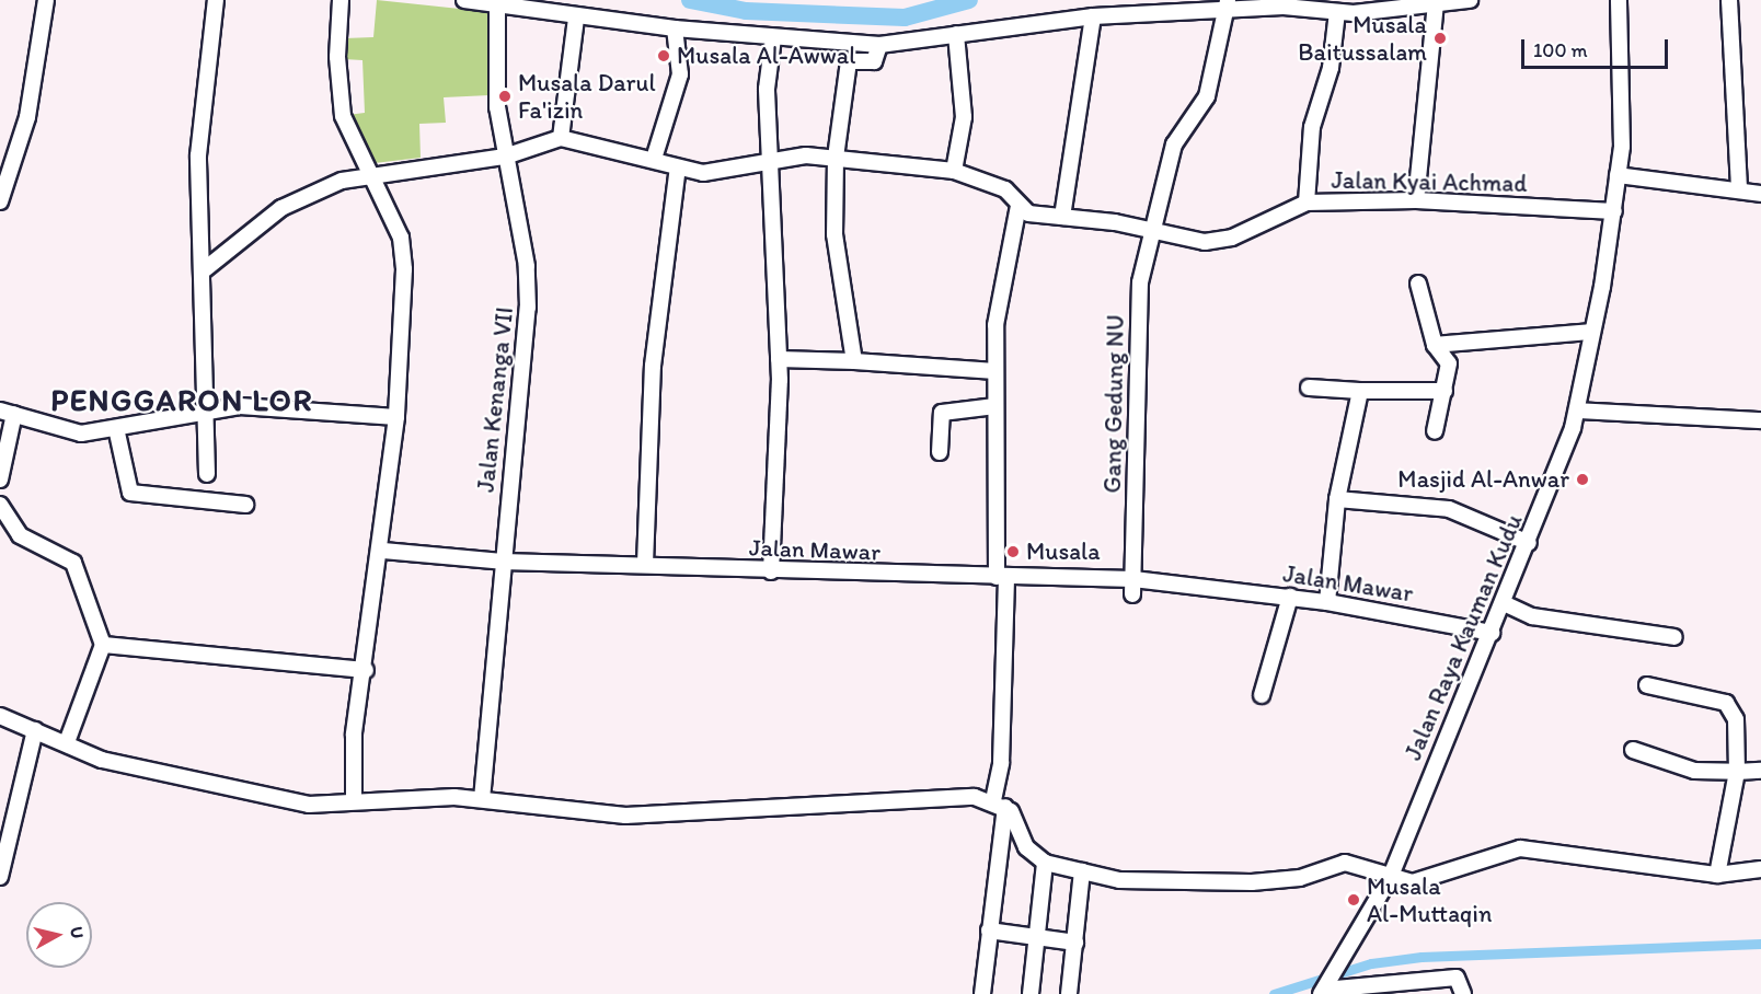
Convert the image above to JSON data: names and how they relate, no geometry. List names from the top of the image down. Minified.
{"streets":{"street":["Jalan Kyai Achmad","Jalan Kenanga VII","Gang Gedung NU","Jalan Mawar","Jalan Raya Kauman Kudu"]},"crossings":[["Jalan Kyai Achmad","Gang Gedung NU"],["Jalan Kyai Achmad","Jalan Raya Kauman Kudu"],["Jalan Kenanga VII","Jalan Mawar"],["Gang Gedung NU","Jalan Mawar"],["Jalan Mawar","Jalan Raya Kauman Kudu"]],"districts":["PENGGARON LOR"],"places":["Musala Baitussalam","Musala Al-Awwal","Musala Darul Fa'izin","Masjid Al-Anwar","Musala","Musala Al-Muttaqin"],"scale_bar":"100 m","north":"right"}
